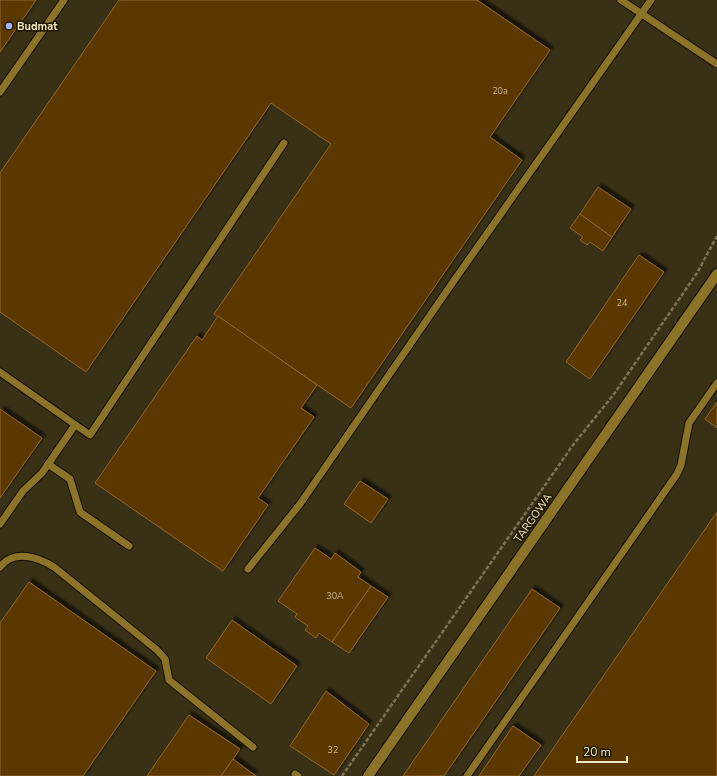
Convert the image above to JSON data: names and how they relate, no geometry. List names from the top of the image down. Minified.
{"streets":{"street":["TARGOWA"]},"places":["Budmat"],"house_numbers":["20a","24","30A","32"],"scale_bar":"20 m"}
